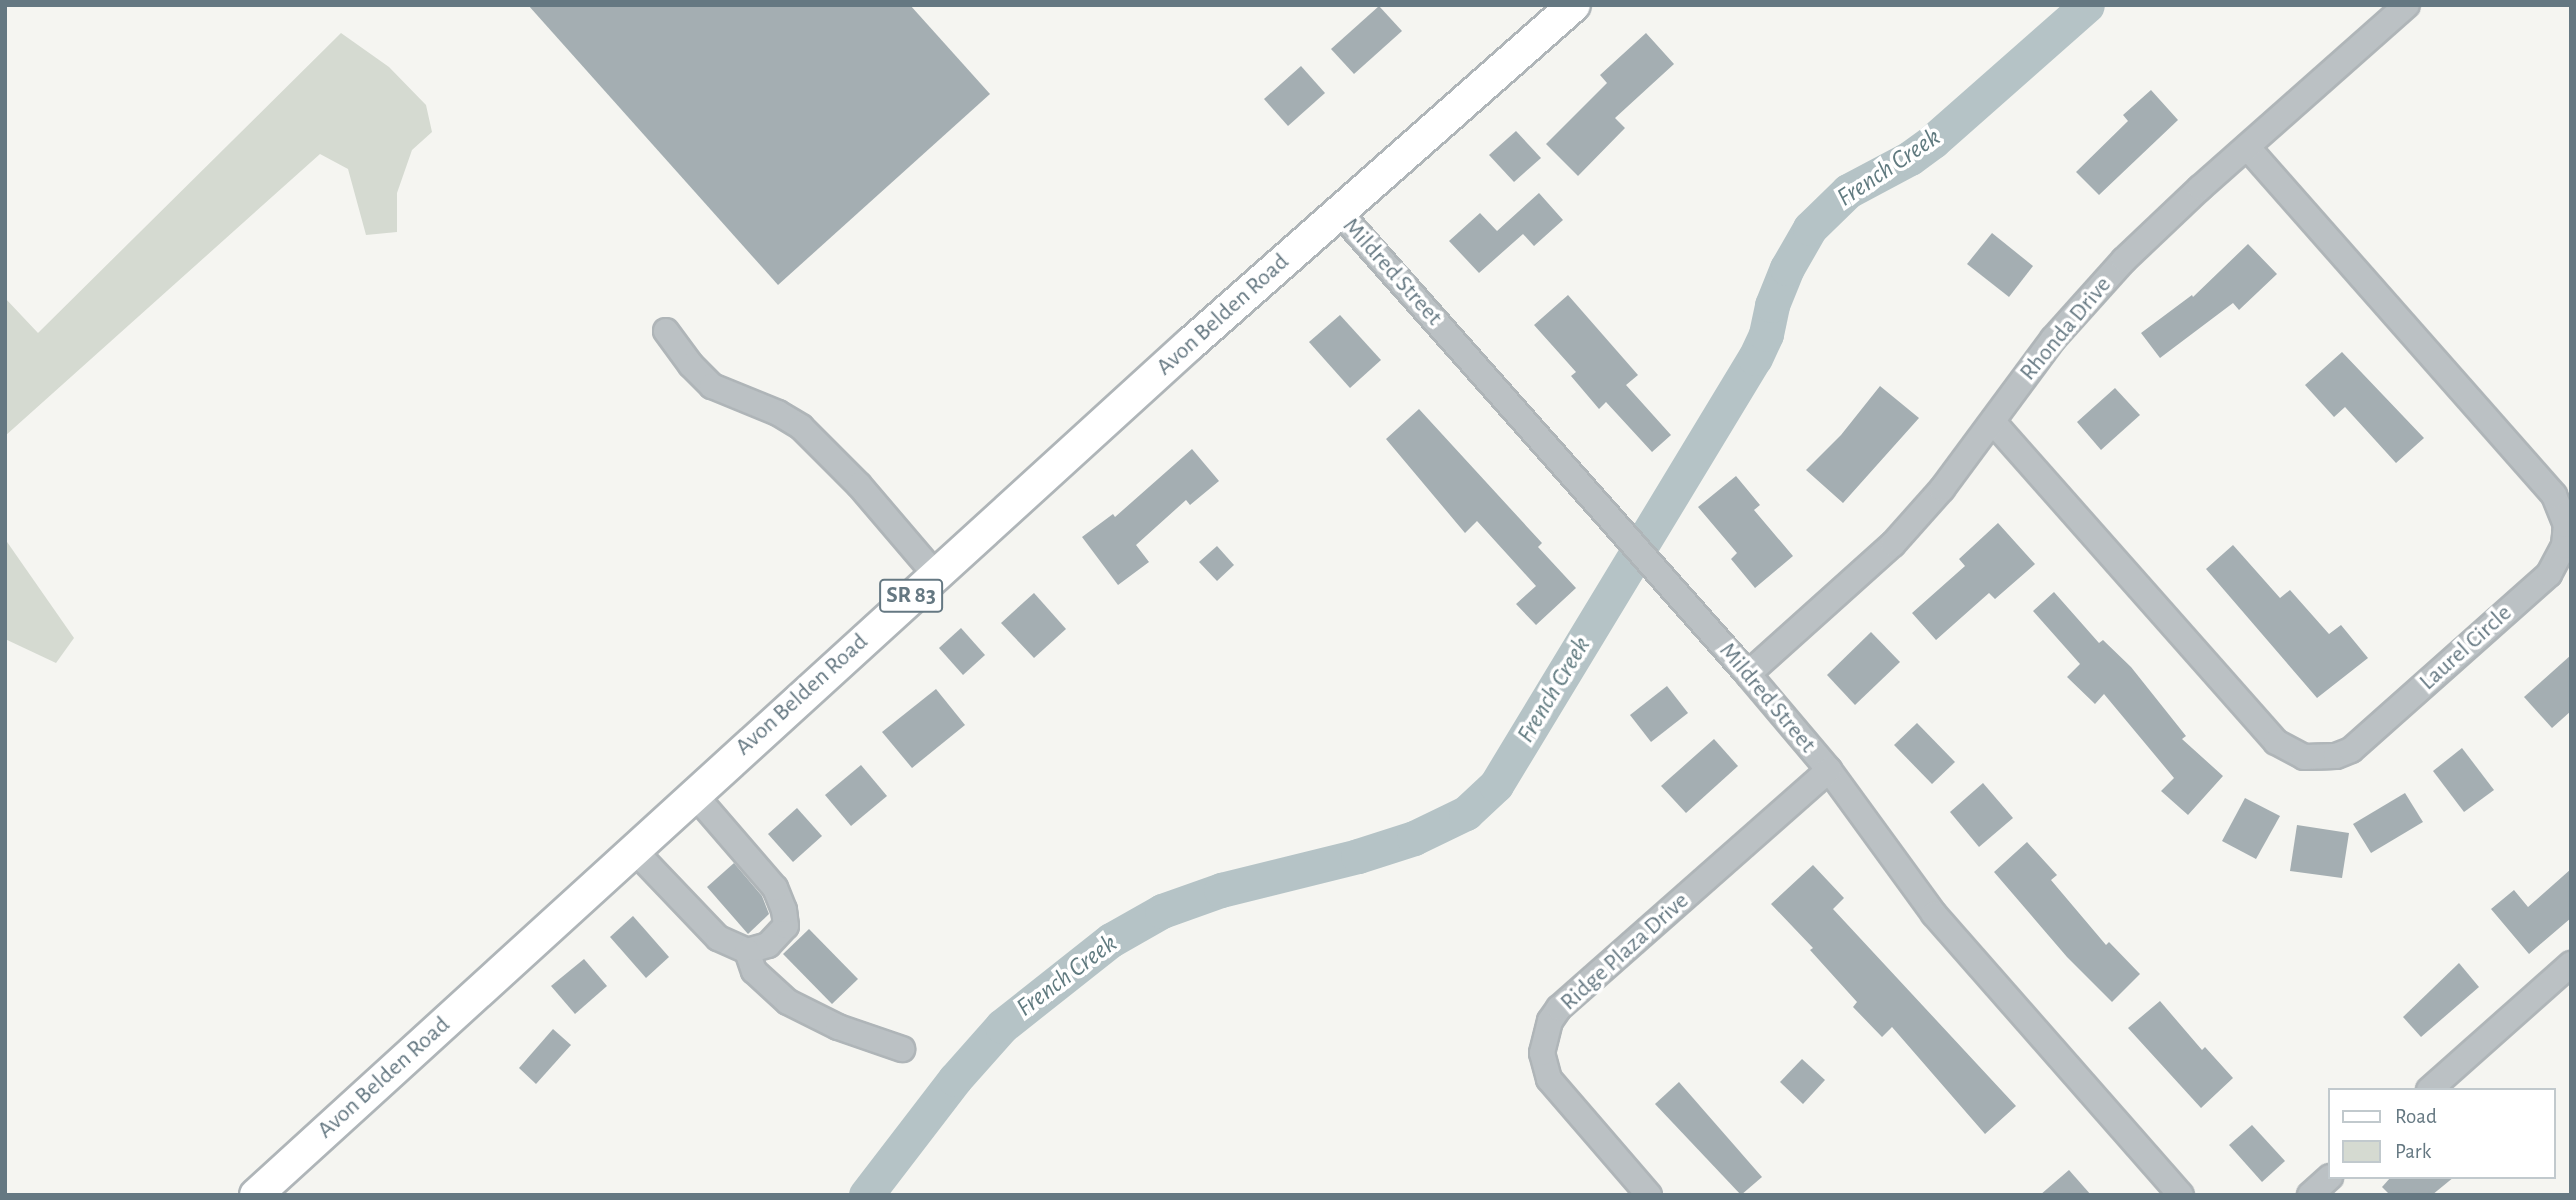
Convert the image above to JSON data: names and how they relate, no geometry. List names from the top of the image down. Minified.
{"streets":{"main road":["Avon Belden Road","SR 83"],"street":["Mildred Street","Rhonda Drive","Laurel Circle","Ridge Plaza Drive"]},"crossings":[["Mildred Street","Avon Belden Road"],["Mildred Street","Rhonda Drive"],["Mildred Street","Ridge Plaza Drive"],["Rhonda Drive","Laurel Circle"]],"water":["French Creek"],"legend":["Road","Park"]}
